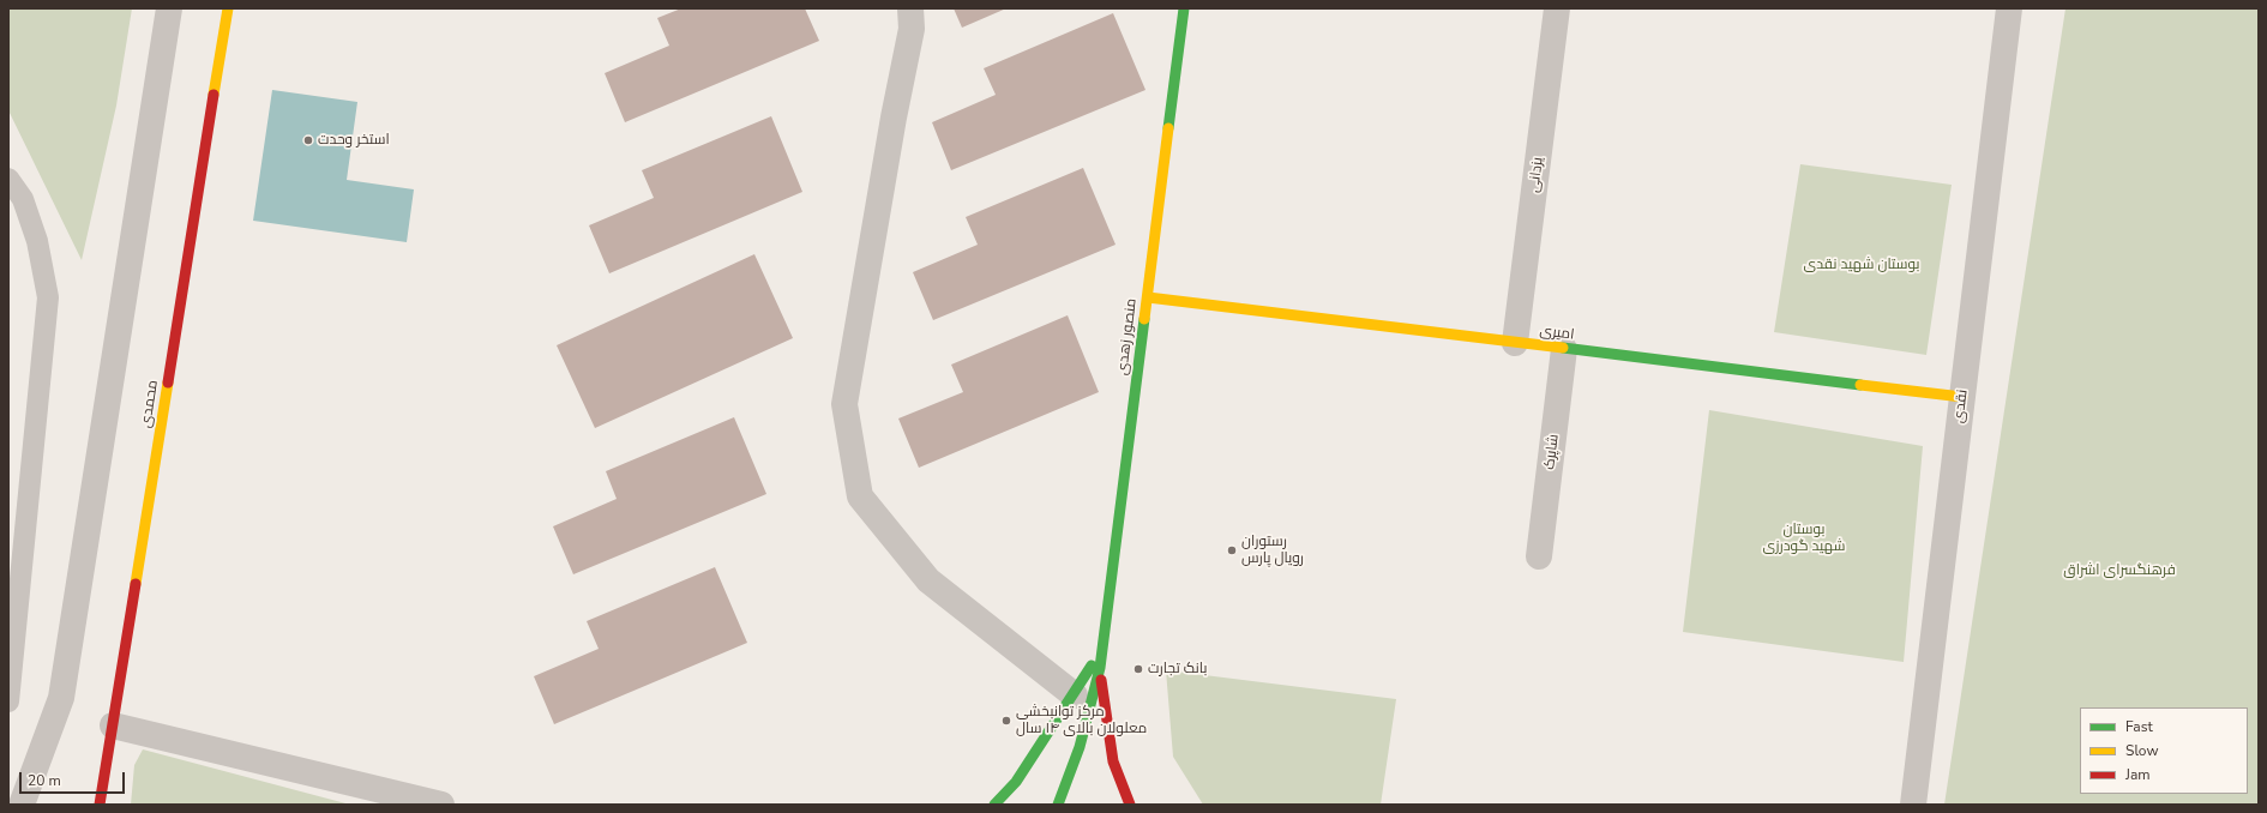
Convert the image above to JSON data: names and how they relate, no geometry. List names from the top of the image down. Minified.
{"streets":{"main road":["امیری","منصور زهدی","محمدی"],"street":["یزدانی","نقدی","شاپرک"]},"crossings":[["یزدانی","امیری"],["امیری","منصور زهدی"],["امیری","نقدی"],["امیری","شاپرک"]],"parks":["بوستان شهید نقدی","بوستان شهید گودرزی","فرهنگسرای اشراق"],"places":["استخر وحدت","رستوران رویال پارس","بانک تجارت","مرکز توانبخشی معلولان بالای ۱۴ سال"],"legend":["Fast","Slow","Jam"],"scale_bar":"20 m"}
